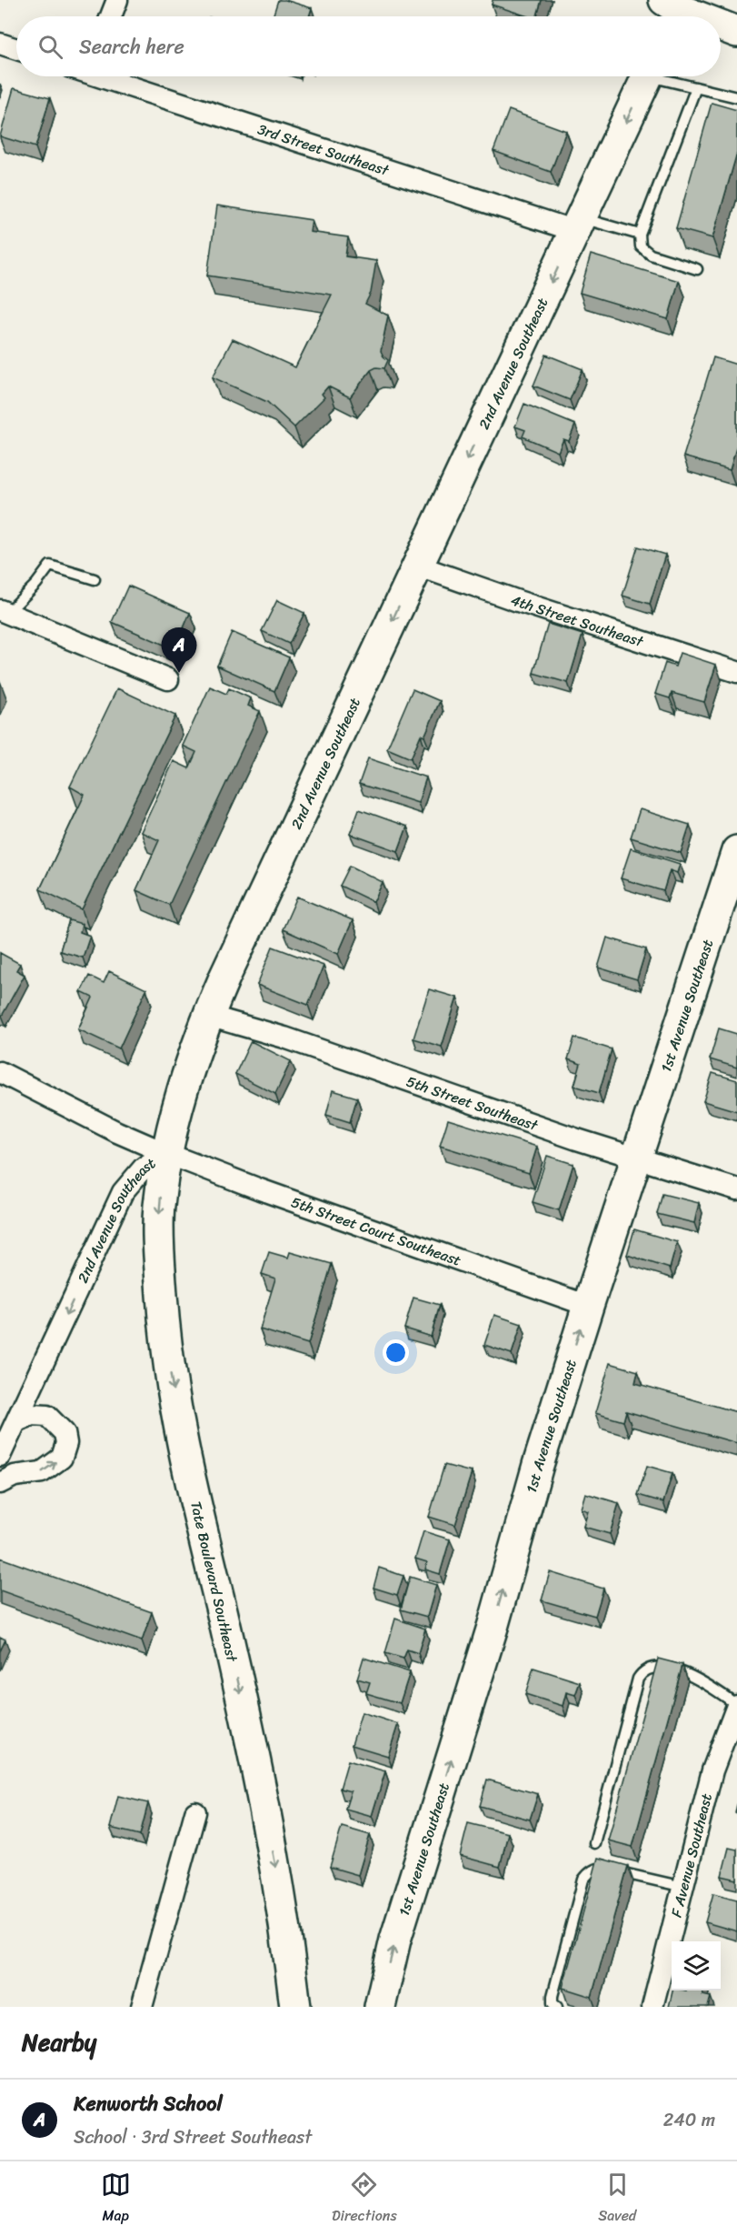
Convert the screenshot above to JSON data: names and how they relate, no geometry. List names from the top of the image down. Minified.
{"streets":{"main road":["2nd Avenue Southeast","1st Avenue Southeast","Tate Boulevard Southeast"],"street":["3rd Street Southeast","4th Street Southeast","5th Street Southeast","5th Street Court Southeast","F Avenue Southeast"]},"crossings":[["3rd Street Southeast","2nd Avenue Southeast"],["2nd Avenue Southeast","4th Street Southeast"],["2nd Avenue Southeast","5th Street Southeast"],["2nd Avenue Southeast","5th Street Court Southeast"],["2nd Avenue Southeast","Tate Boulevard Southeast"],["1st Avenue Southeast","5th Street Southeast"],["1st Avenue Southeast","5th Street Court Southeast"],["5th Street Court Southeast","Tate Boulevard Southeast"]],"one_way":["2nd Avenue Southeast","1st Avenue Southeast","Tate Boulevard Southeast"],"page":{"search":"Search here","pins":"A","heading":"Nearby","list":[{"mark":"A","name":"Kenworth School","note":"School · 3rd Street Southeast","value":"240 m"}],"nav":["Map","Directions","Saved"]}}
